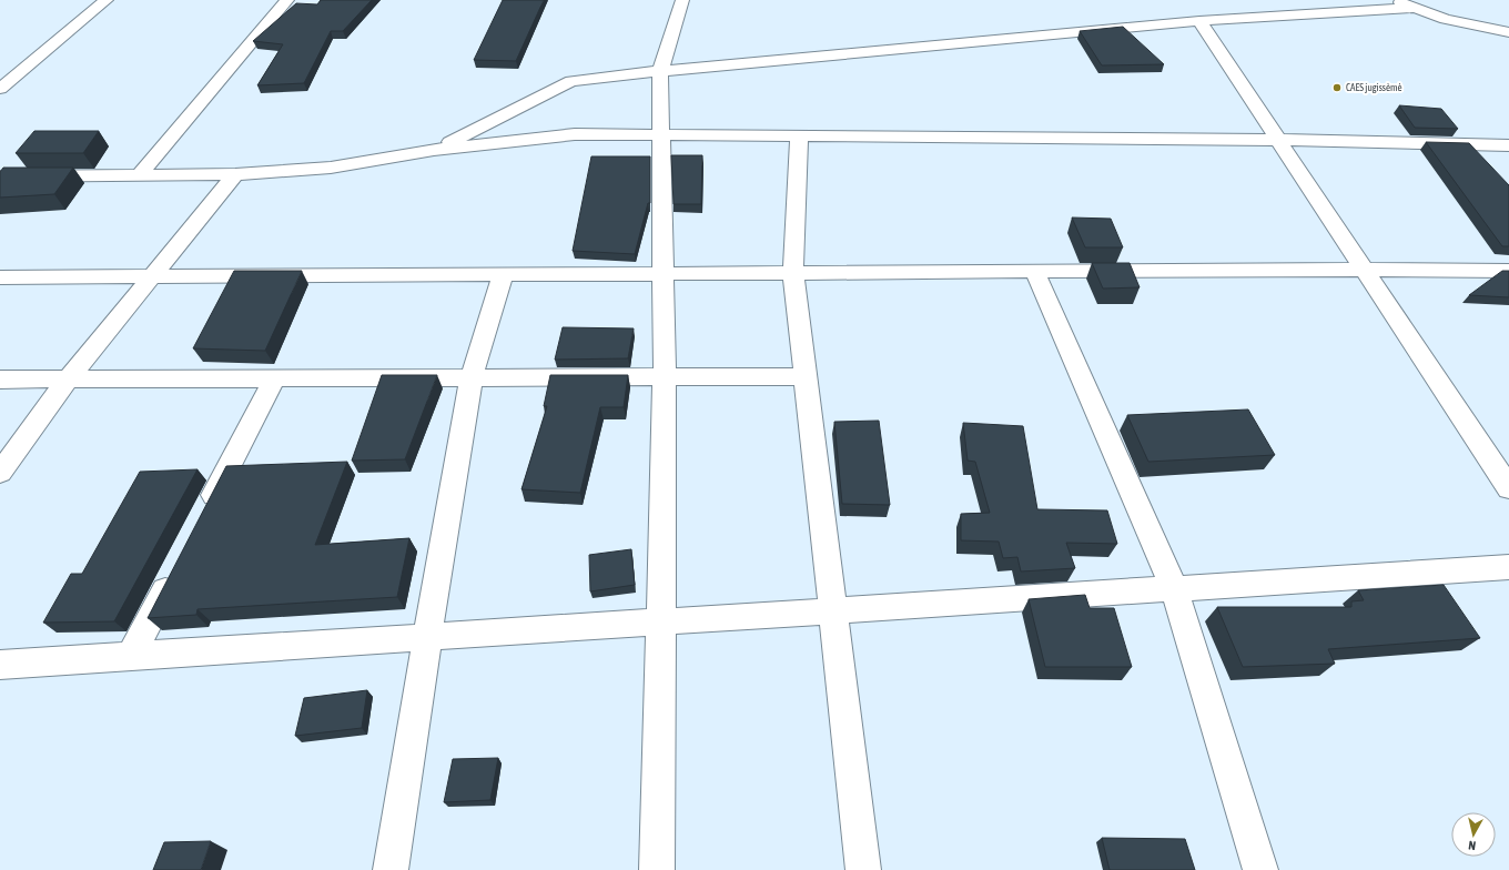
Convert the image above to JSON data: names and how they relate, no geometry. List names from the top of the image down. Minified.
{"places":["CAES jugissèmè"],"north":"bottom"}
